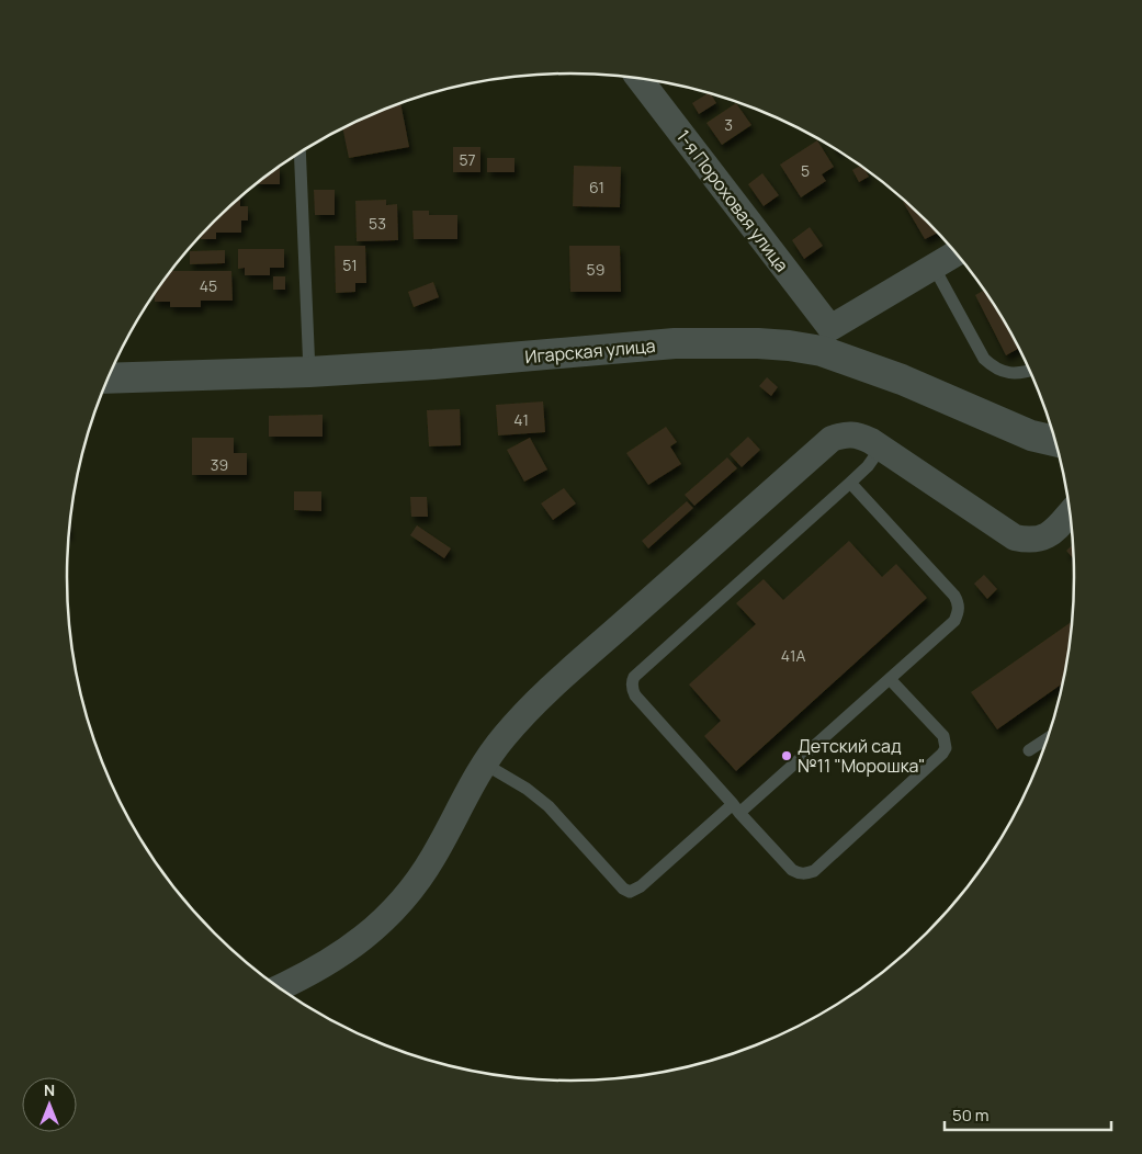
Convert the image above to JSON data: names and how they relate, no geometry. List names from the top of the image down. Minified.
{"streets":{"street":["1-я Пороховая улица","Игарская улица"]},"crossings":[["1-я Пороховая улица","Игарская улица"]],"places":["Детский сад №11 \"Морошка\""],"house_numbers":["3","57","5","61","53","51","59","45","41","39","41А"],"scale_bar":"50 m","north":"top"}
